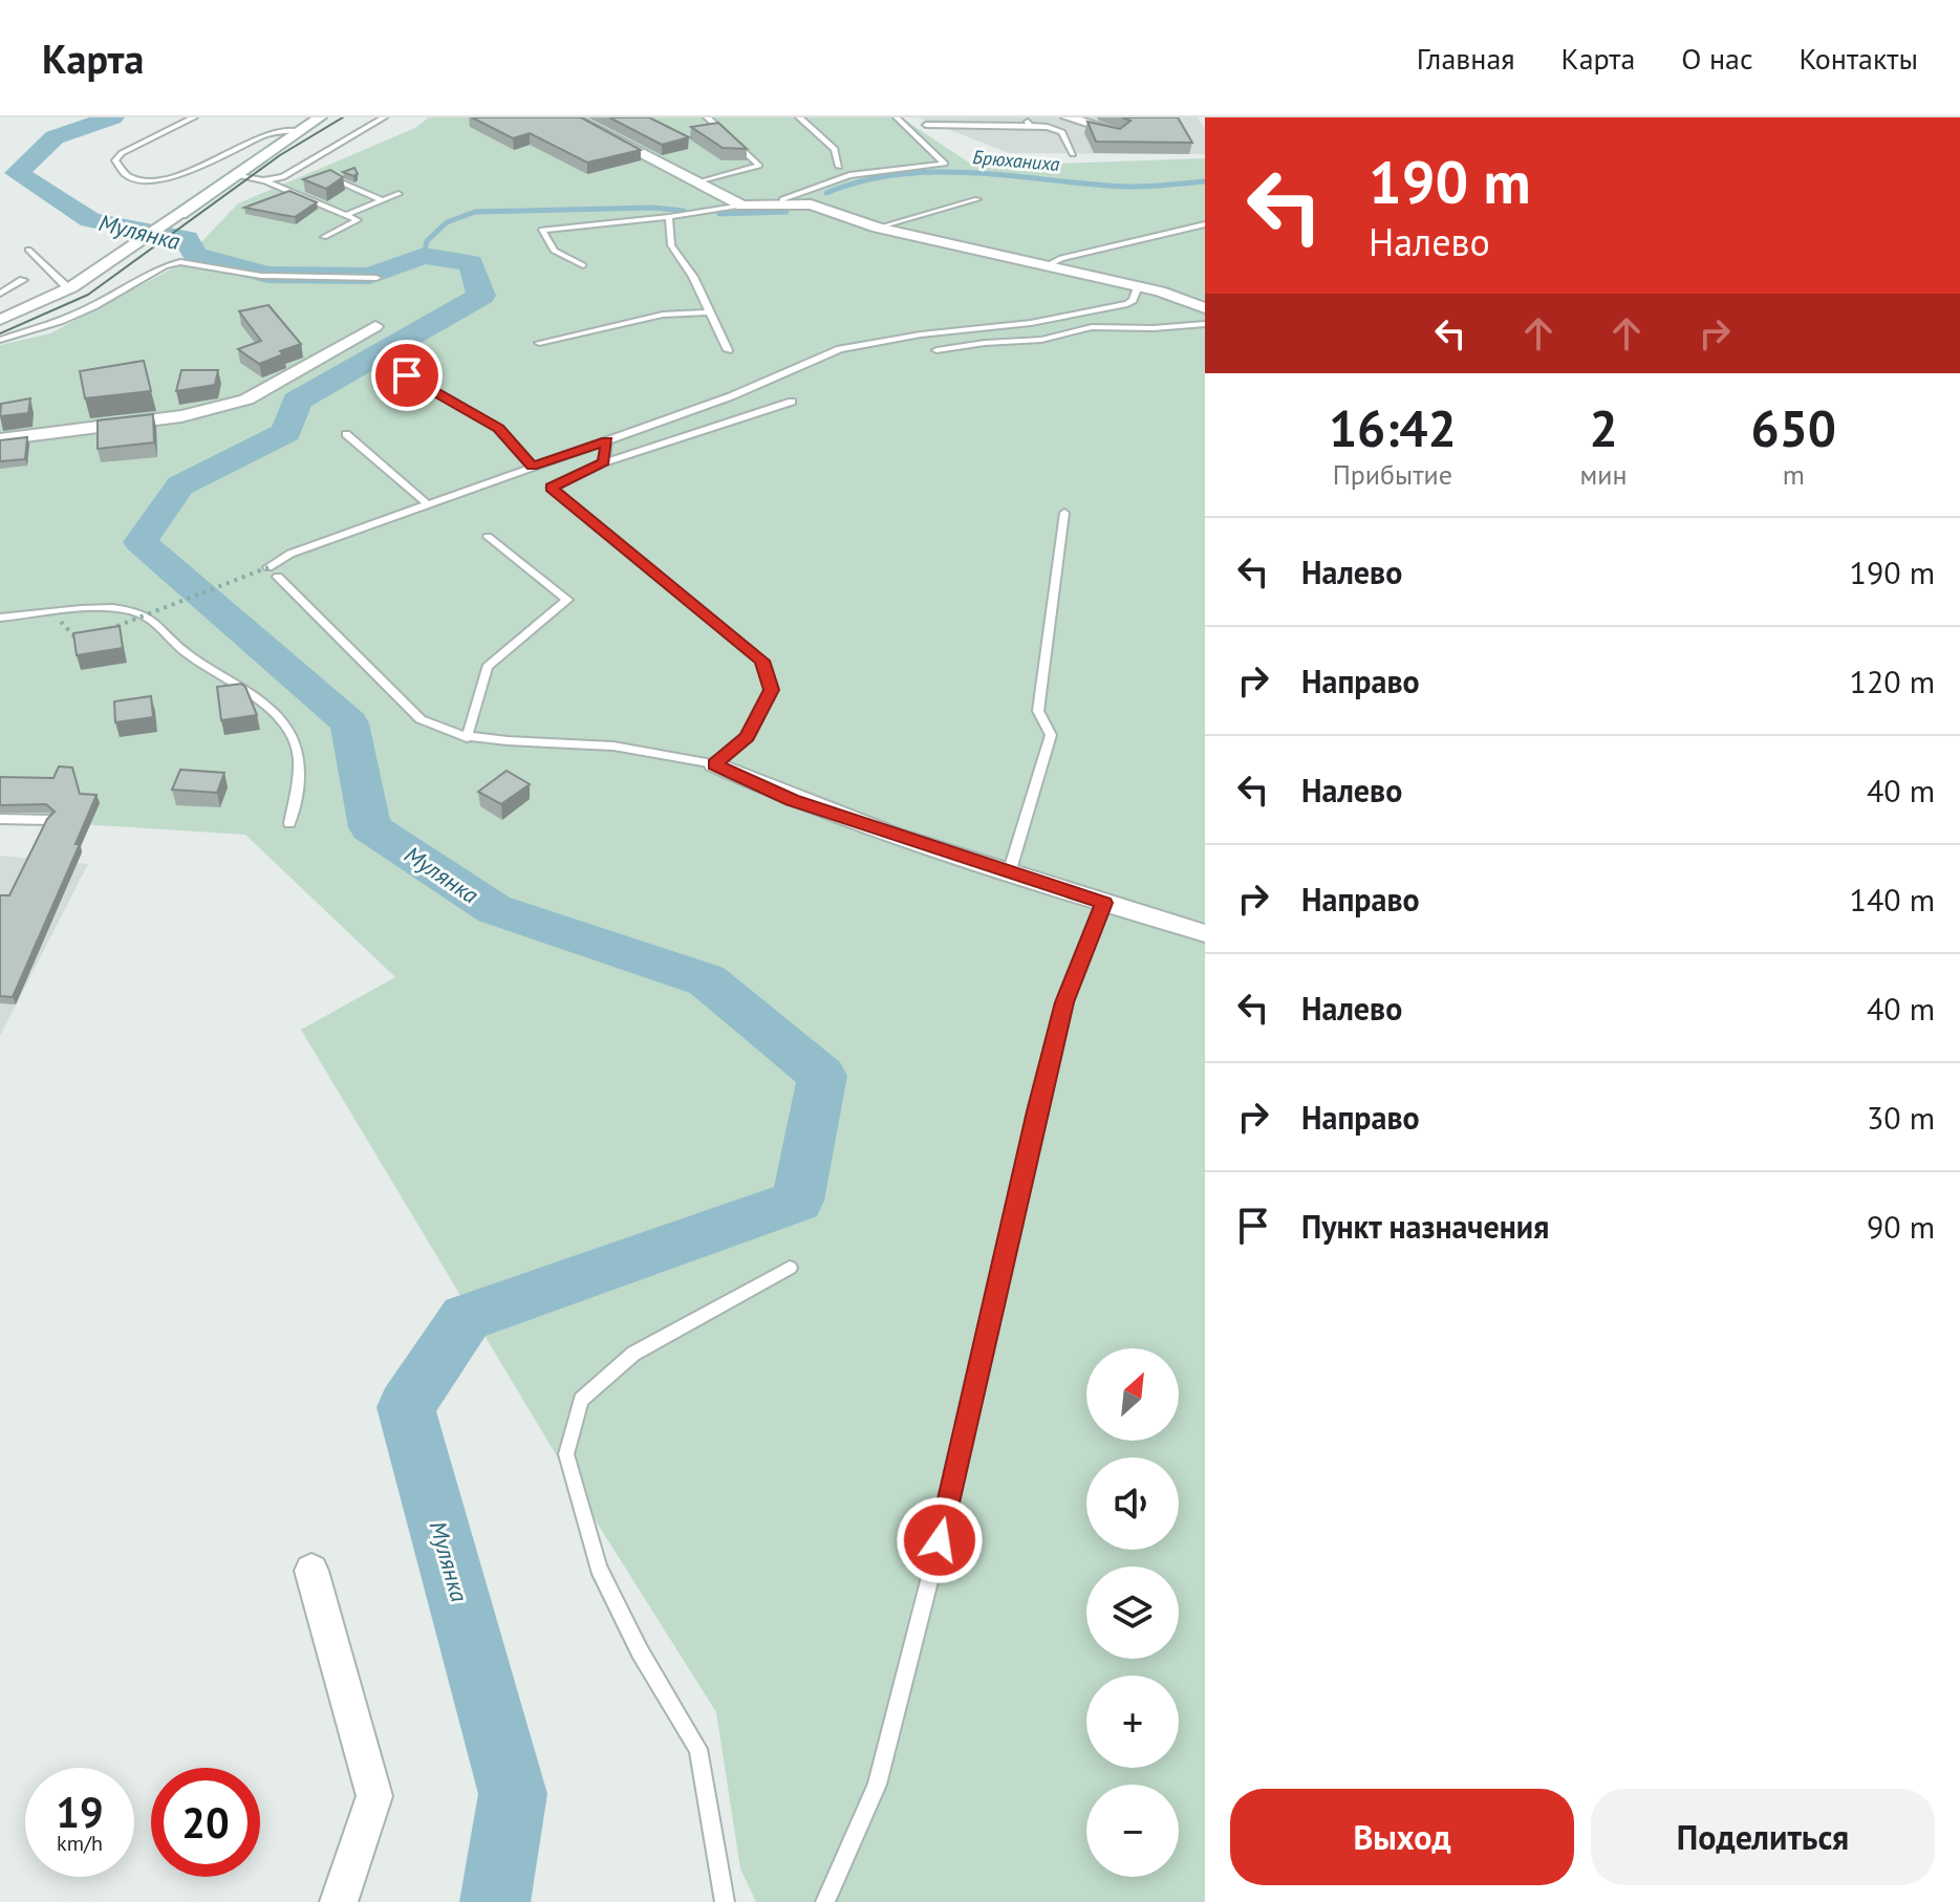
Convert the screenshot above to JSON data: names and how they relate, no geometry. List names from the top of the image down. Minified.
{"water":["Брюханиха","Мулянка"],"north":"top right","page":{"header":"Карта","nav":["Главная","Карта","О нас","Контакты"],"turn":["190 m","Налево"],"eta":["16:42","Прибытие","2","мин","650","m"],"list":[{"name":"Налево","value":"190 m"},{"name":"Направо","value":"120 m"},{"name":"Налево","value":"40 m"},{"name":"Направо","value":"140 m"},{"name":"Налево","value":"40 m"},{"name":"Направо","value":"30 m"},{"name":"Пункт назначения","value":"90 m"}],"map_buttons":["+","−"],"speed":"19 km/h","limit":"20","buttons":["Выход","Поделиться"]}}
